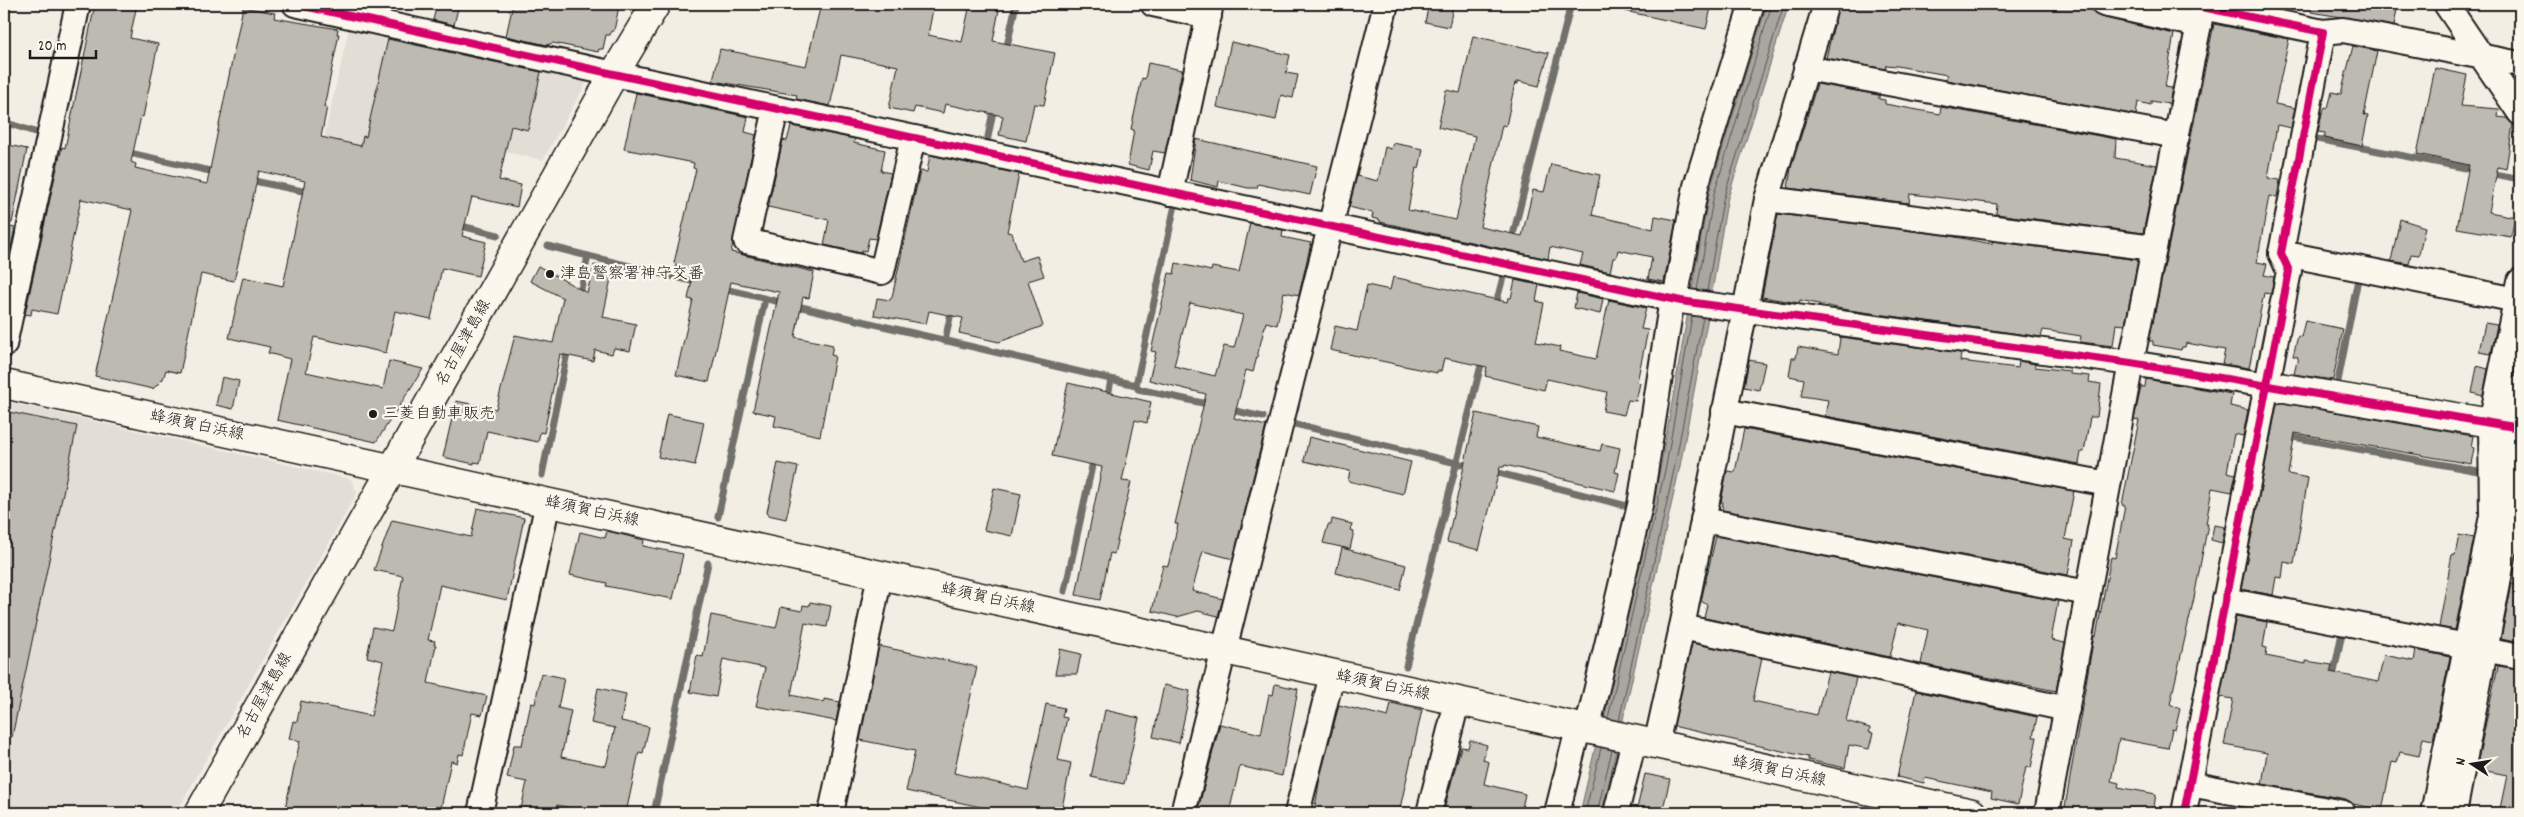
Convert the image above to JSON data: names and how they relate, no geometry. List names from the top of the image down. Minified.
{"streets":{"main road":["名古屋津島線","蜂須賀白浜線"]},"crossings":[["名古屋津島線","蜂須賀白浜線"]],"places":["津島警察署神守交番","三菱自動車販売"],"scale_bar":"20 m","north":"left"}
